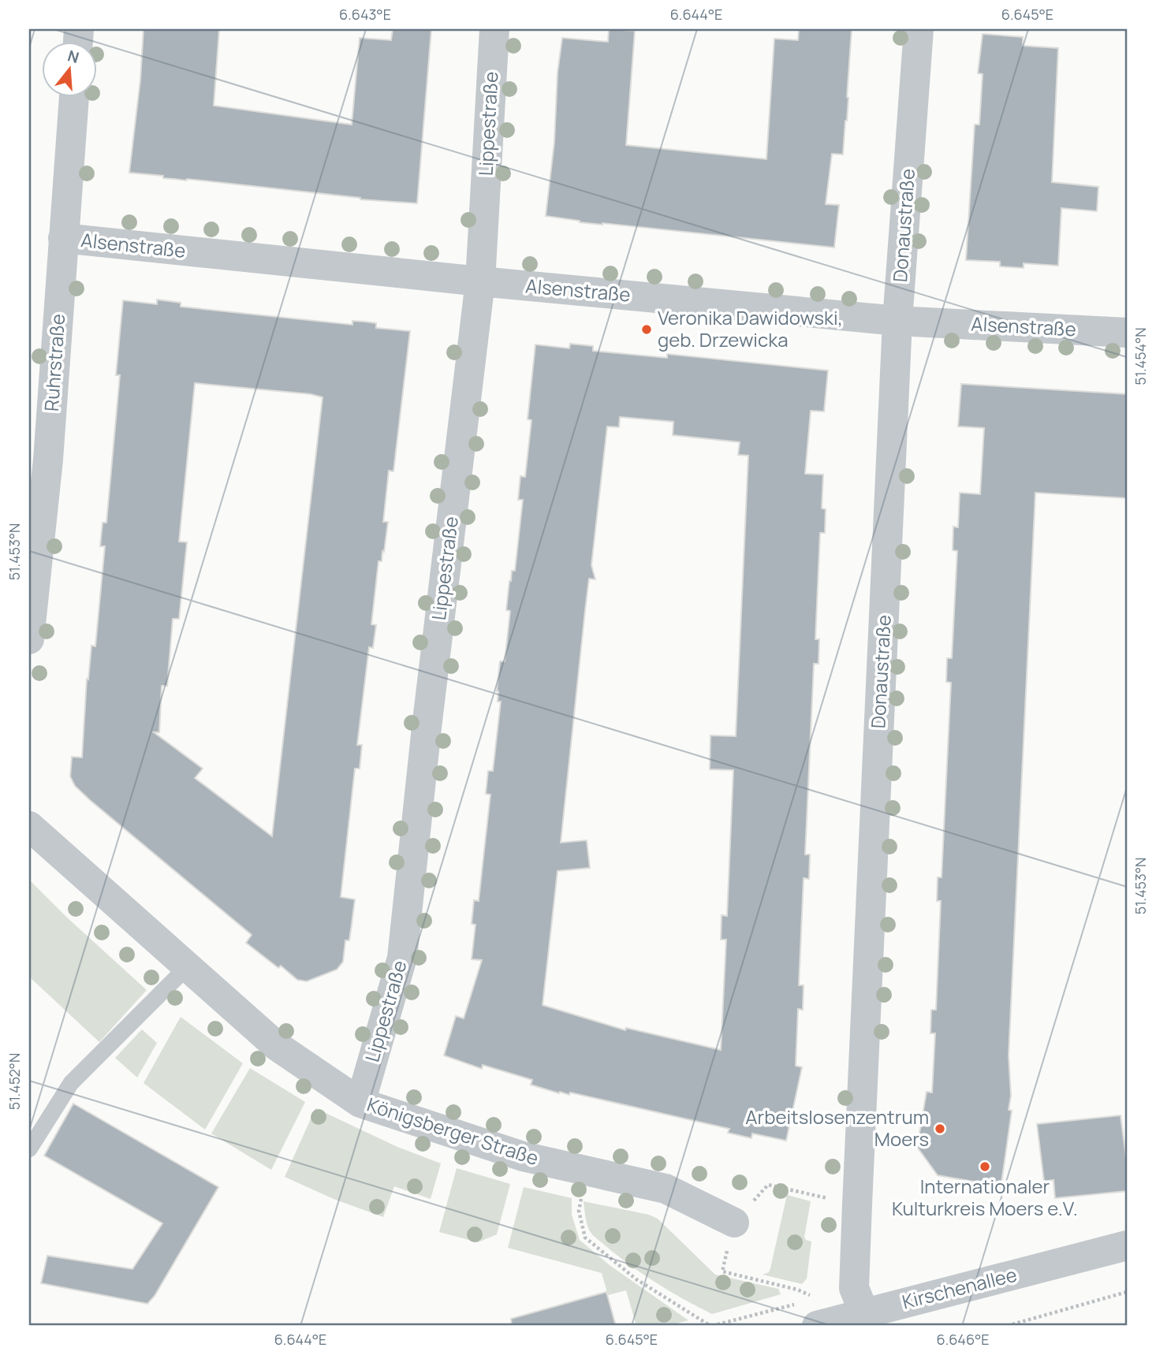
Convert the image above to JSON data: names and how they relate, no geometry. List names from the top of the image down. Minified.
{"streets":{"street":["Lippestraße","Donaustraße","Alsenstraße","Ruhrstraße","Königsberger Straße","Kirschenallee"]},"crossings":[["Lippestraße","Alsenstraße"],["Lippestraße","Königsberger Straße"],["Donaustraße","Alsenstraße"],["Donaustraße","Kirschenallee"],["Alsenstraße","Ruhrstraße"]],"places":["Veronika Dawidowski, geb. Drzewicka","Arbeitslosenzentrum Moers","Internationaler Kulturkreis Moers e.V."],"north":"top","coordinates":["6.643°E","6.644°E","6.645°E","51.454°N","51.453°N","51.452°N","6.646°E"]}
